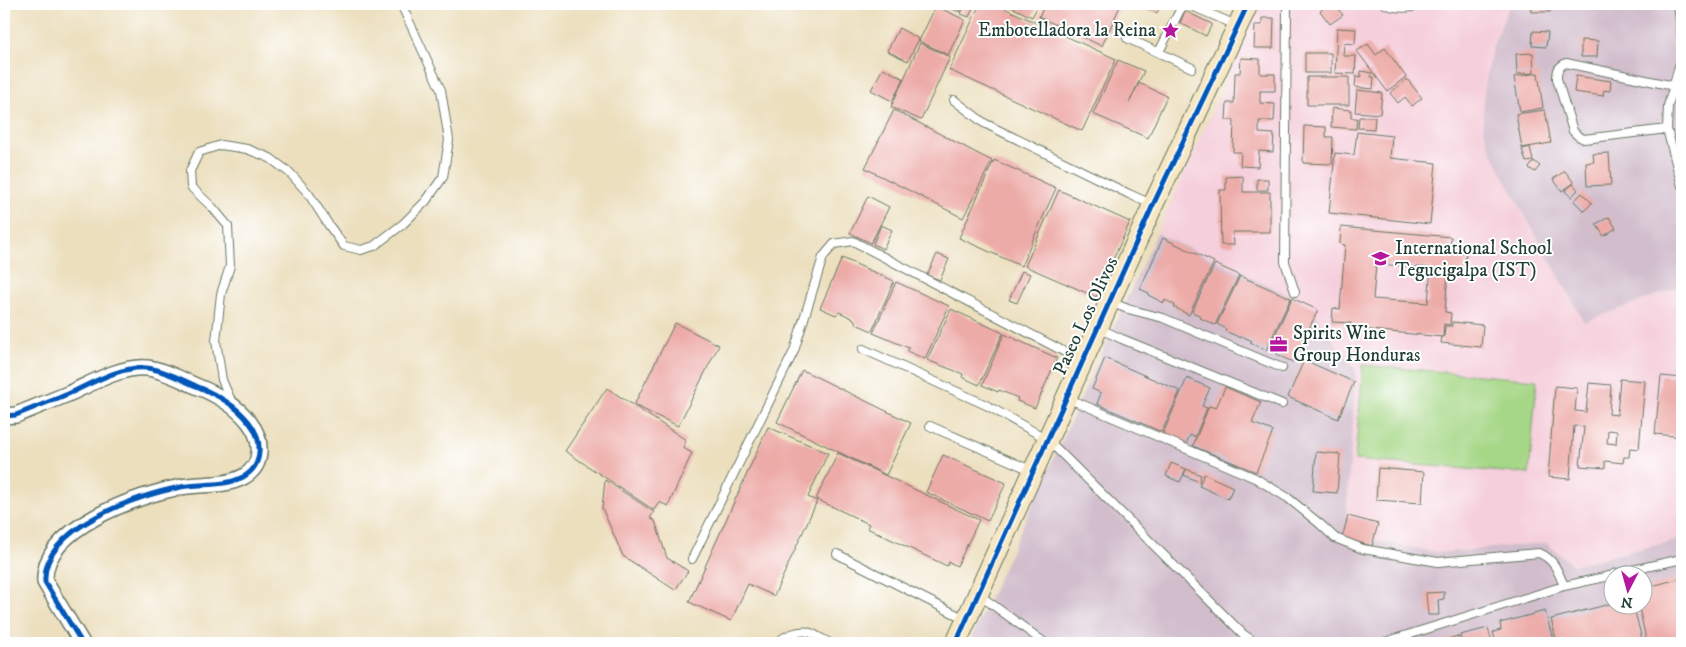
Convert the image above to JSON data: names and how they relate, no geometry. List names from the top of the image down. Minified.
{"streets":{"street":["Paseo Los Olivos"]},"places":{"place":["Embotelladora la Reina"],"school or university":["International School Tegucigalpa (IST)"],"office":["Spirits Wine Group Honduras"]},"north":"bottom"}
